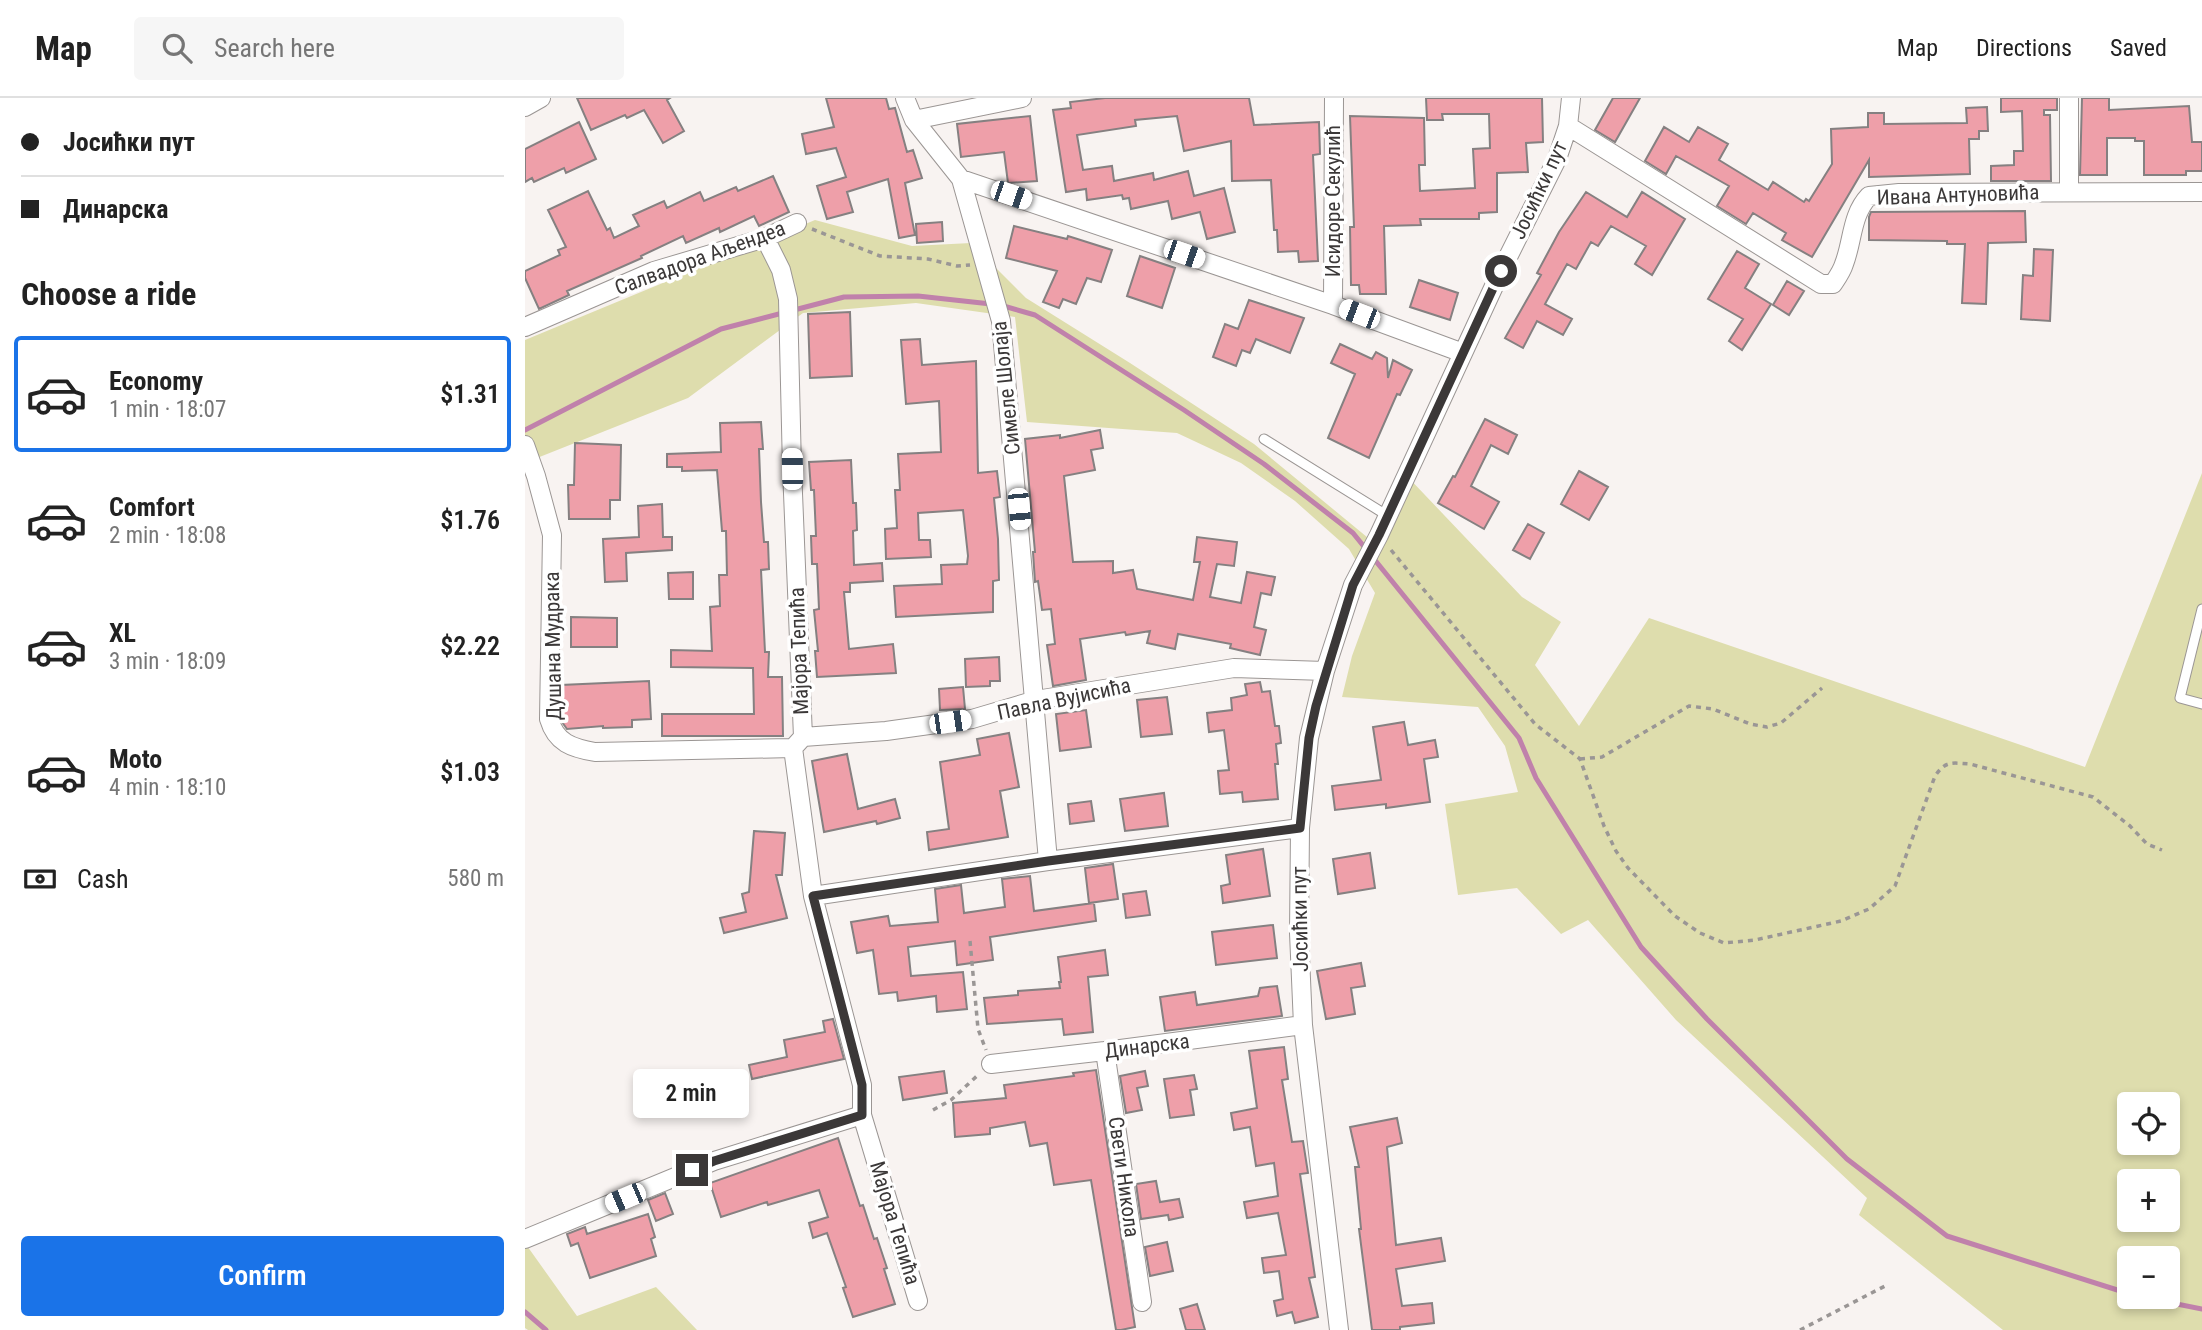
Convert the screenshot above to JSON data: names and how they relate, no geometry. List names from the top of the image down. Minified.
{"streets":{"street":["Јосићки пут","Ивана Антуновића","Исидоре Секулић","Салвадора Аљендеа","Симеле Шолаја","Душана Мудрака","Мајора Тепића","Павла Вујисића","Динарска","Свети Никола"]},"crossings":[["Јосићки пут","Ивана Антуновића"],["Јосићки пут","Павла Вујисића"],["Јосићки пут","Динарска"],["Салвадора Аљендеа","Мајора Тепића"],["Симеле Шолаја","Павла Вујисића"],["Душана Мудрака","Мајора Тепића"],["Душана Мудрака","Павла Вујисића"],["Мајора Тепића","Павла Вујисића"],["Динарска","Свети Никола"]],"page":{"header":"Map","search":"Search here","nav":["Map","Directions","Saved"],"banner":["Јосићки пут","Динарска"],"heading":"Choose a ride","list":[{"name":"Economy","note":"1 min · 18:07","value":"$1.31"},{"name":"Comfort","note":"2 min · 18:08","value":"$1.76"},{"name":"XL","note":"3 min · 18:09","value":"$2.22"},{"name":"Moto","note":"4 min · 18:10","value":"$1.03"}],"pay":["Cash","580 m"],"bubble":"2 min","map_buttons":["+","−"],"buttons":"Confirm"}}
